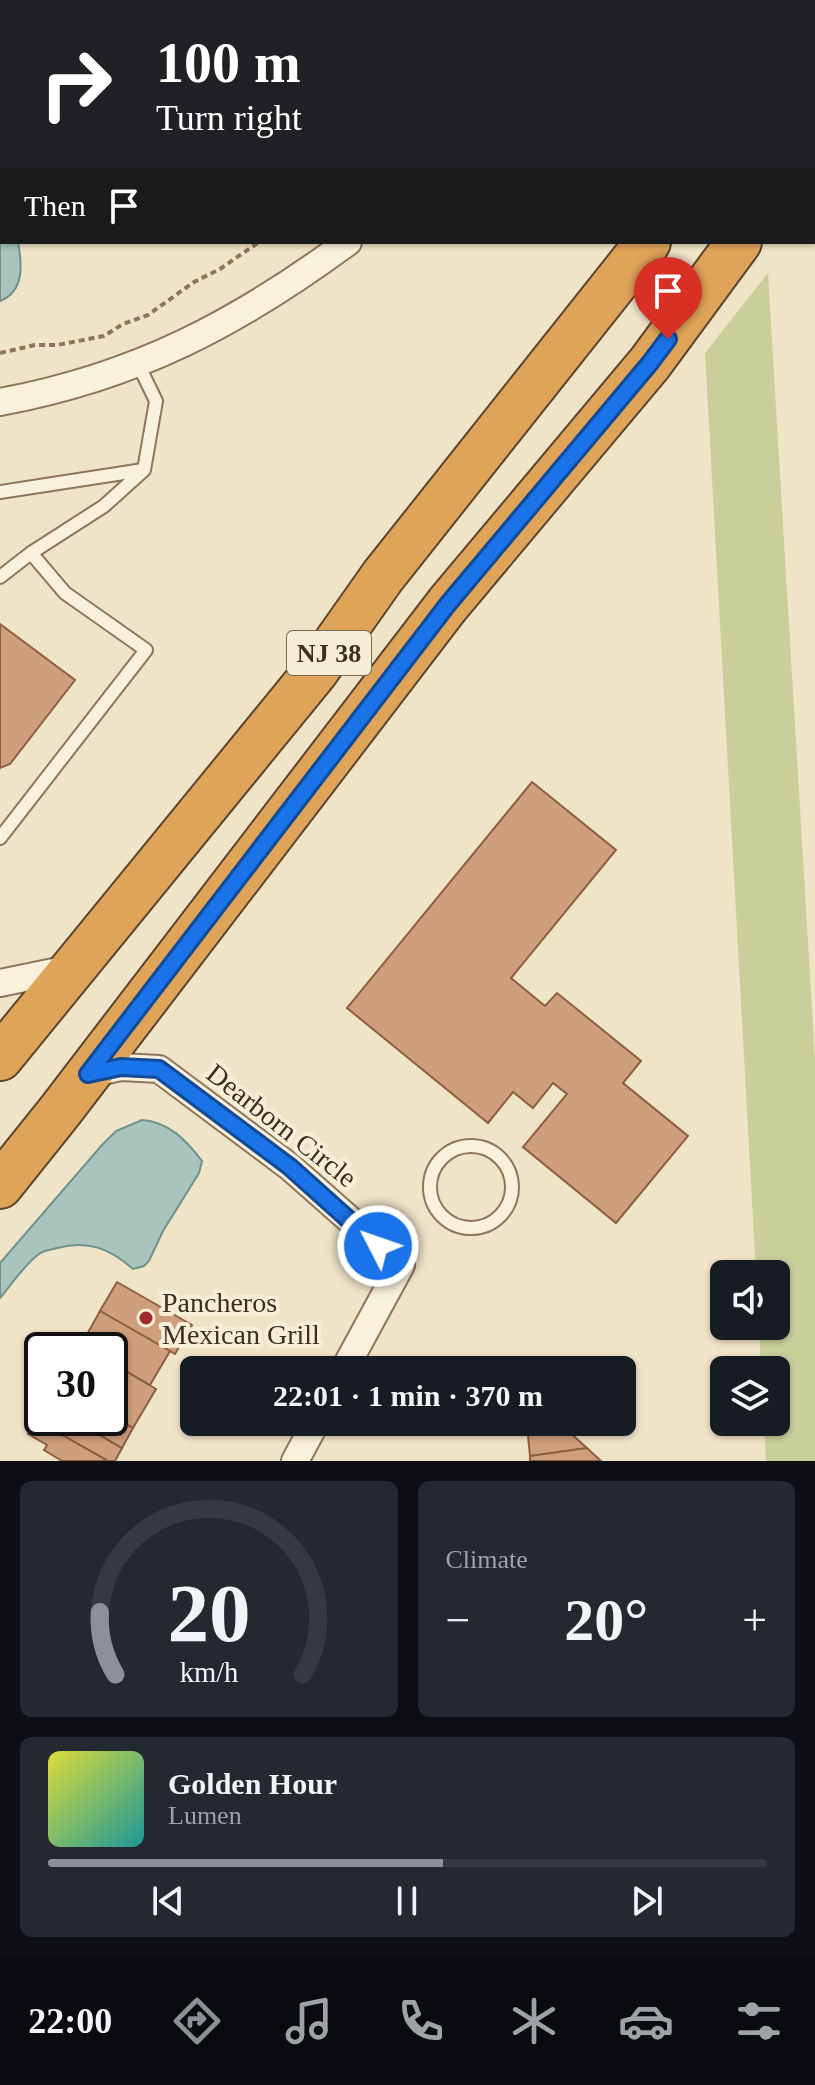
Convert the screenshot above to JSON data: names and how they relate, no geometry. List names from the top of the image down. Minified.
{"streets":{"highway":["NJ 38"],"street":["Dearborn Circle"]},"crossings":[["NJ 38","Dearborn Circle"]],"places":["Pancheros Mexican Grill"],"page":{"turn":["100 m","Turn right"],"then":"Then","limit":"30","trip":"22:01 · 1 min · 370 m","tile":"Climate","heat":["−","20°","+"],"song":["Golden Hour","Lumen"],"tabs":"22:00","gauge":["20","km/h"]}}
